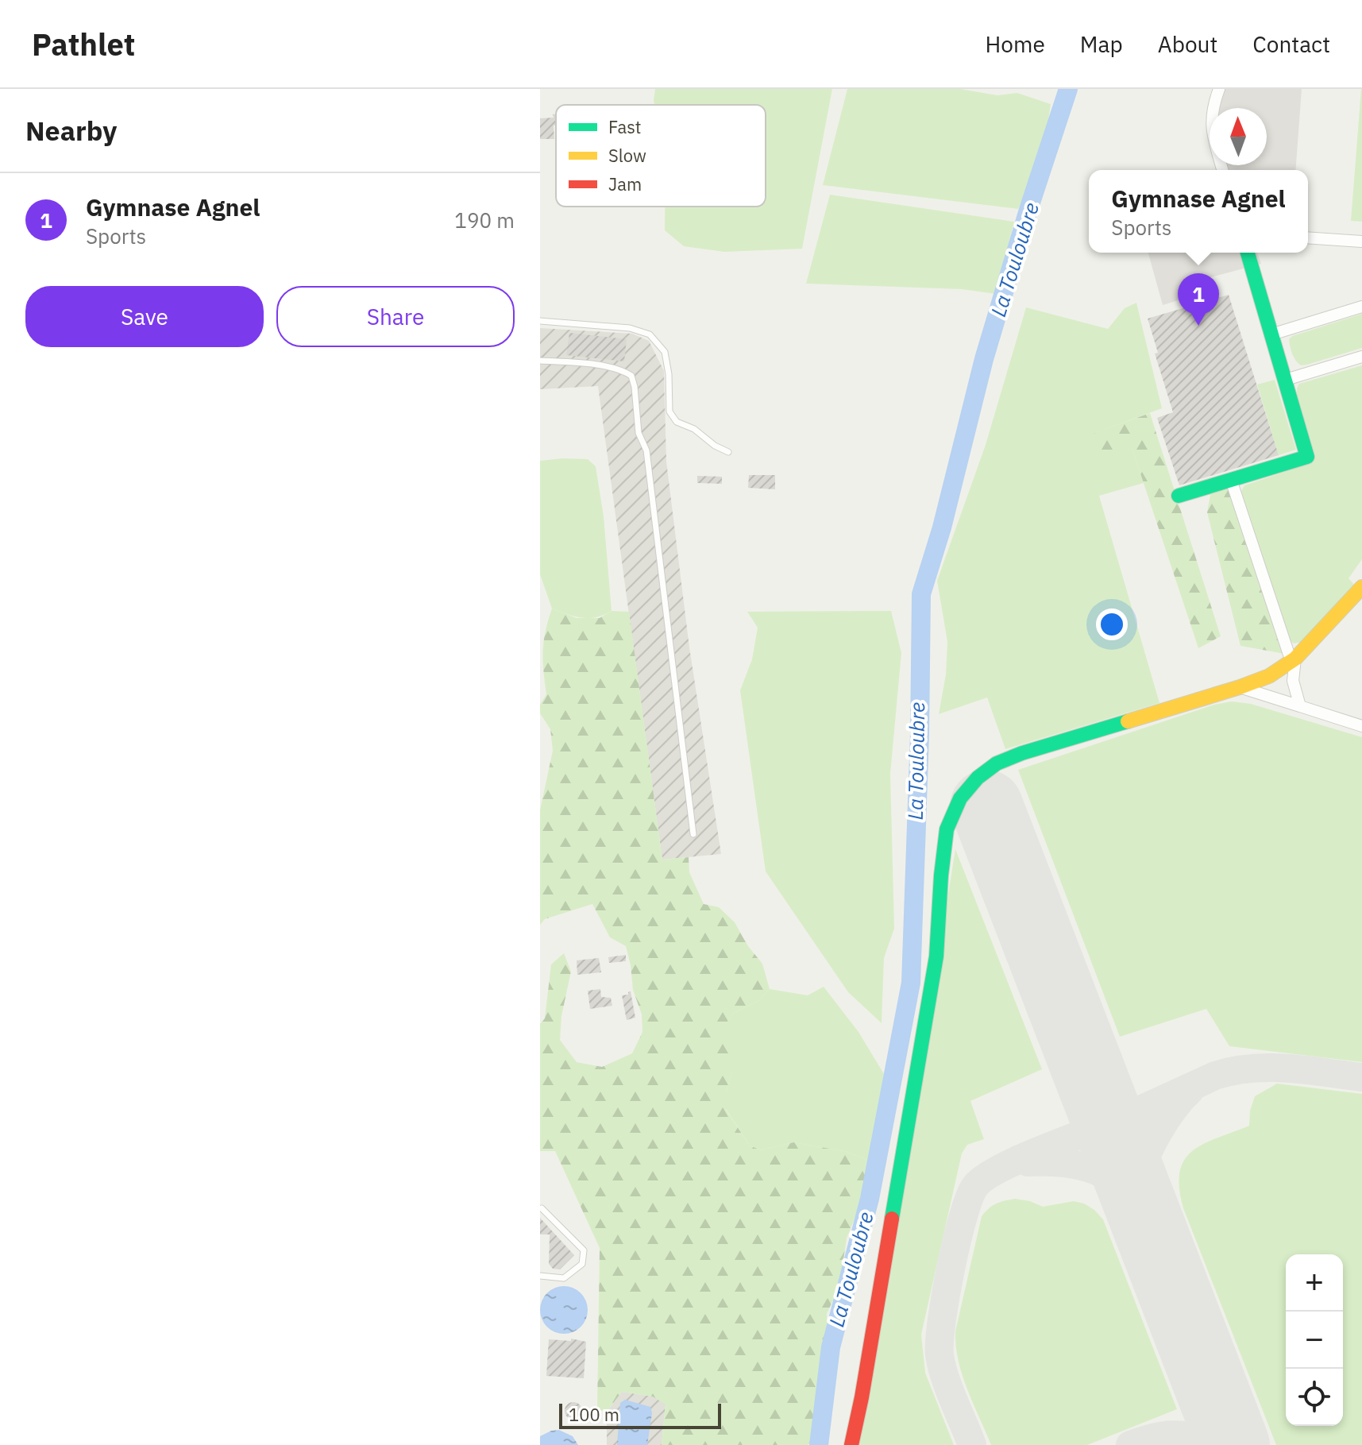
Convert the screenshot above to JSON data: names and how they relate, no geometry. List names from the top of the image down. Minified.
{"water":["La Touloubre"],"legend":["Fast","Slow","Jam"],"scale_bar":"100 m","north":"top","page":{"header":"Pathlet","nav":["Home","Map","About","Contact"],"heading":"Nearby","popup":["Gymnase Agnel","Sports"],"list":[{"mark":"1","name":"Gymnase Agnel","note":"Sports","value":"190 m"}],"buttons":["Save","Share"],"pins":"1","map_buttons":["+","−"],"scale":"100 m"}}
